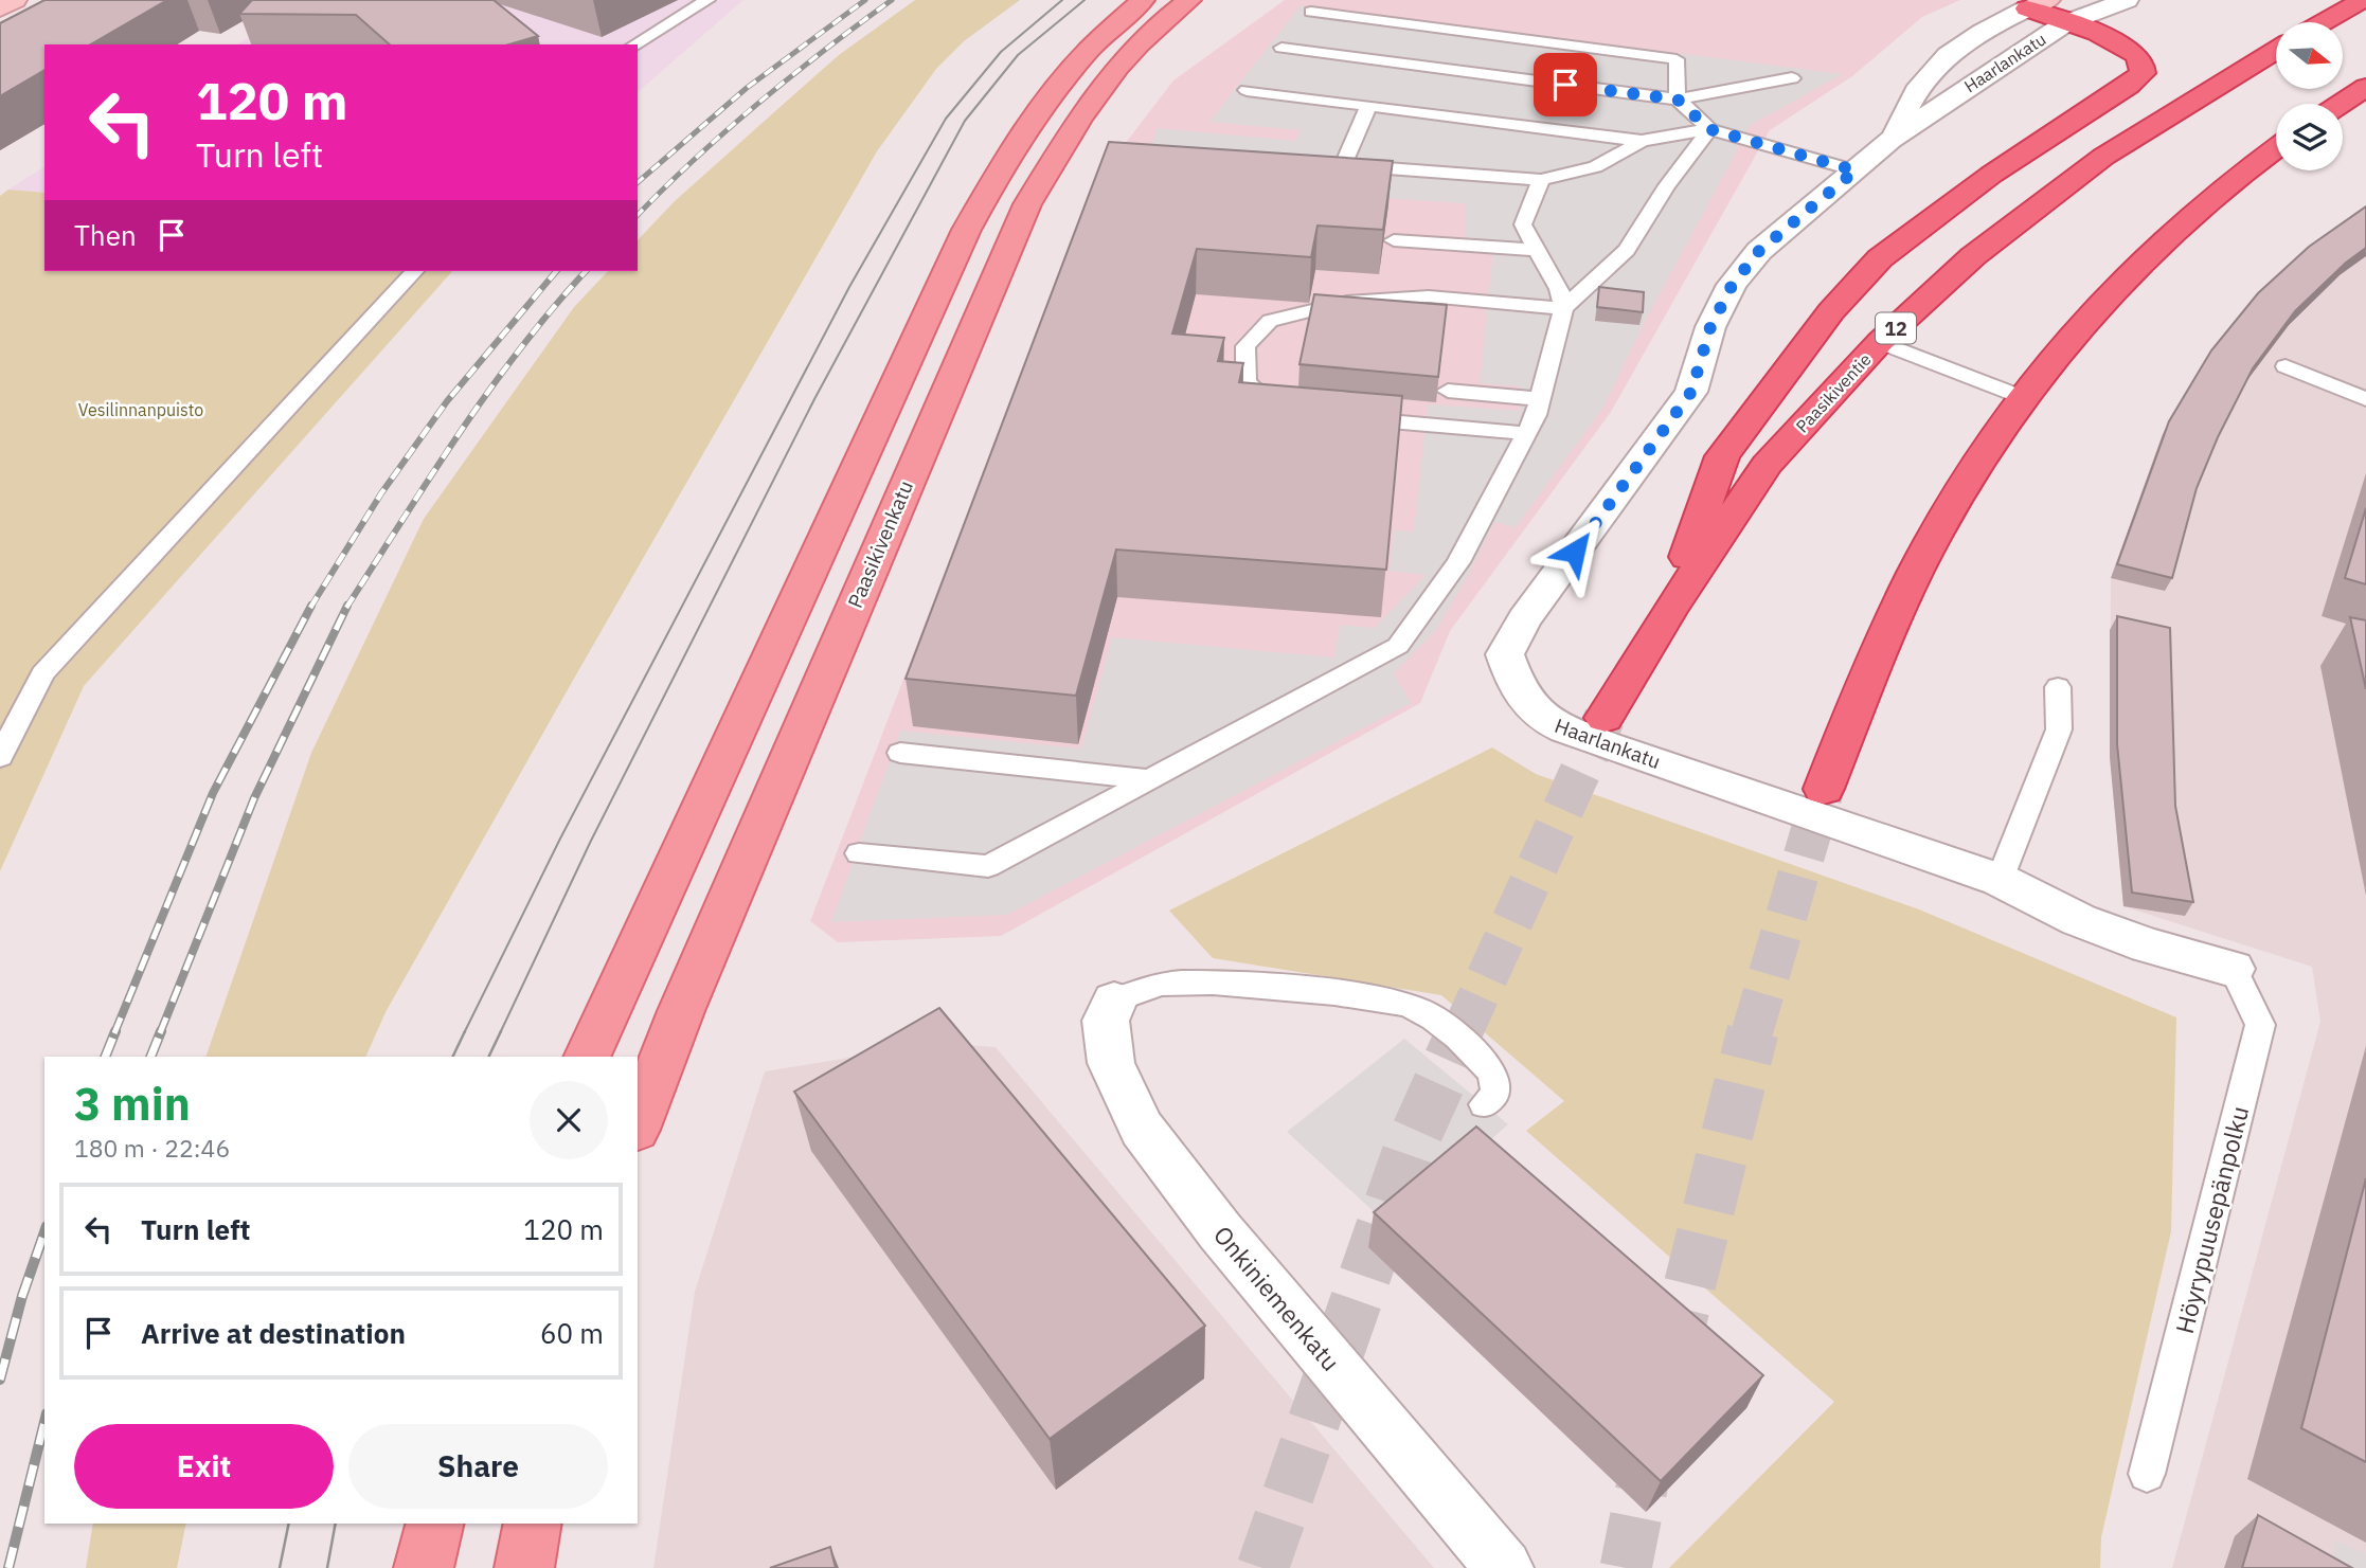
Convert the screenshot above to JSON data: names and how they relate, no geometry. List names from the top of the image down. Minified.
{"streets":{"highway":["12","Paasikiventie"],"main road":["Paasikivenkatu"],"street":["Haarlankatu","Onkiniemenkatu"],"lane":["Höyrypuusepänpolku"]},"crossings":[["Haarlankatu","Höyrypuusepänpolku"]],"parks":["Vesilinnanpuisto"],"north":"right","page":{"turn":["120 m","Turn left"],"then":"Then","heading":["3 min","180 m · 22:46"],"list":[{"name":"Turn left","value":"120 m"},{"name":"Arrive at destination","value":"60 m"}],"buttons":["Exit","Share"]}}
